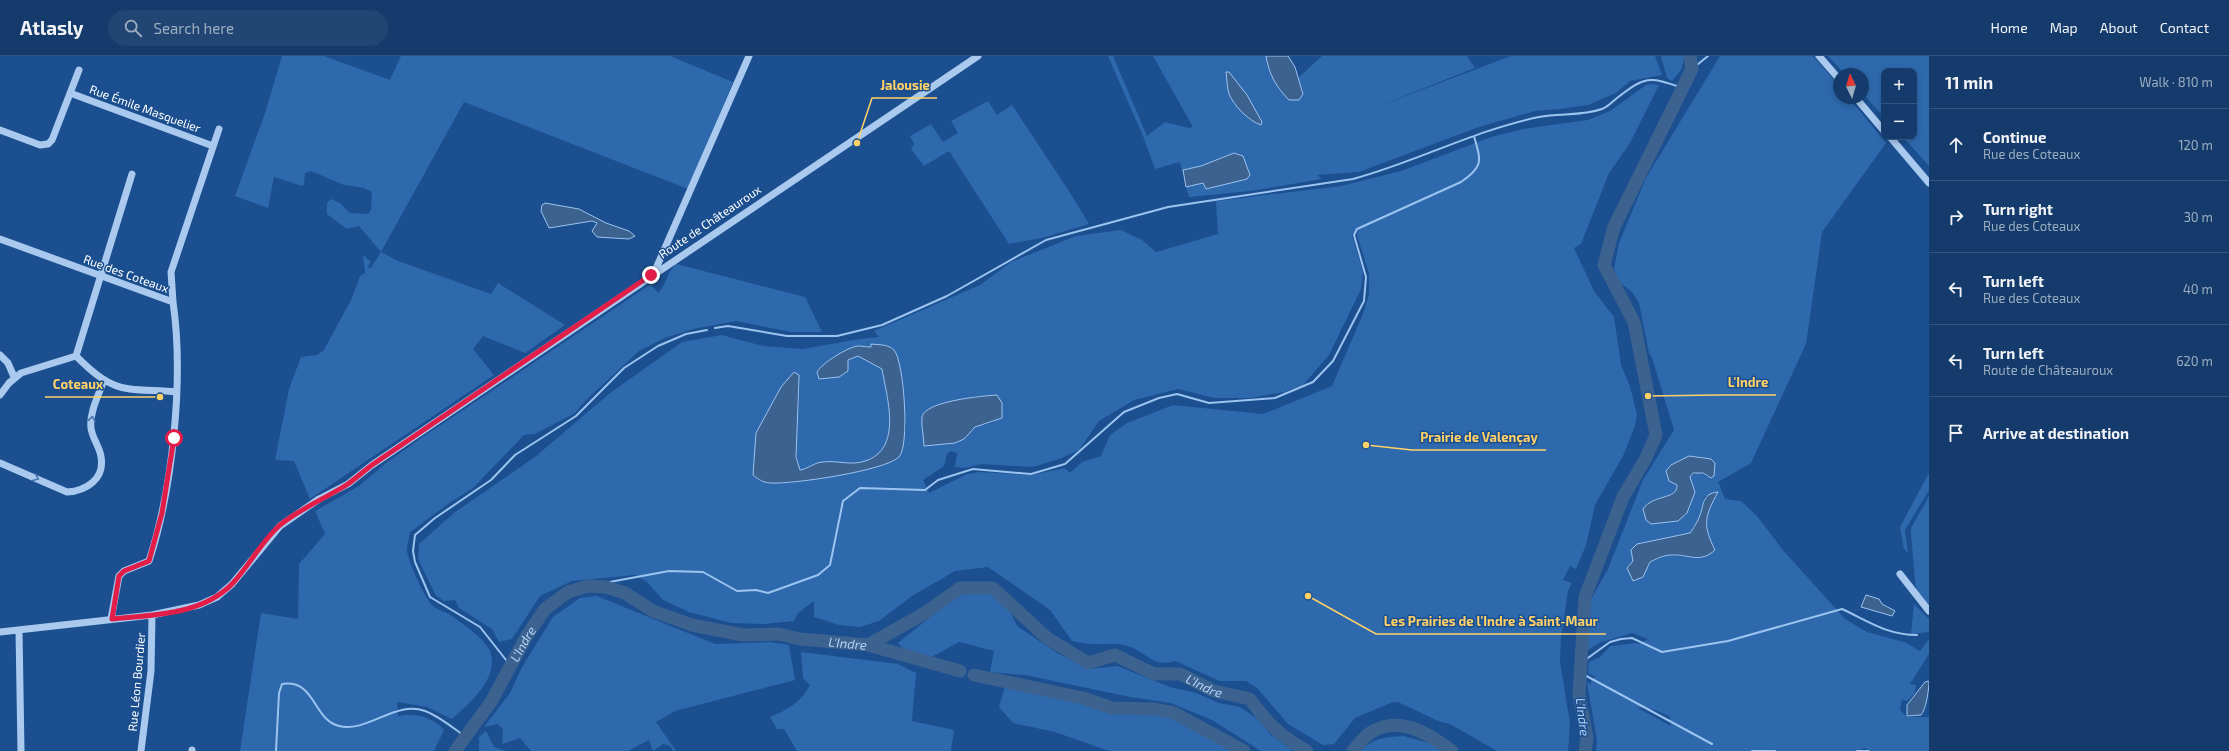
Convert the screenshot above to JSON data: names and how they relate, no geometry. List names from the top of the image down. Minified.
{"streets":{"street":["Rue Émile Masquelier","Route de Châteauroux","Rue des Coteaux","Rue Léon Bourdier"]},"crossings":[["Route de Châteauroux","Rue des Coteaux"],["Route de Châteauroux","Rue Léon Bourdier"]],"water":["L'Indre"],"places":["Jalousie","L'Indre","Coteaux","Prairie de Valençay","Les Prairies de l'Indre à Saint-Maur"],"north":"top","page":{"header":"Atlasly","search":"Search here","nav":["Home","Map","About","Contact"],"heading":["11 min","Walk · 810 m"],"map_buttons":["+","−"],"list":[["Continue","Rue des Coteaux","120 m"],["Turn right","Rue des Coteaux","30 m"],["Turn left","Rue des Coteaux","40 m"],["Turn left","Route de Châteauroux","620 m"],"Arrive at destination"]}}
